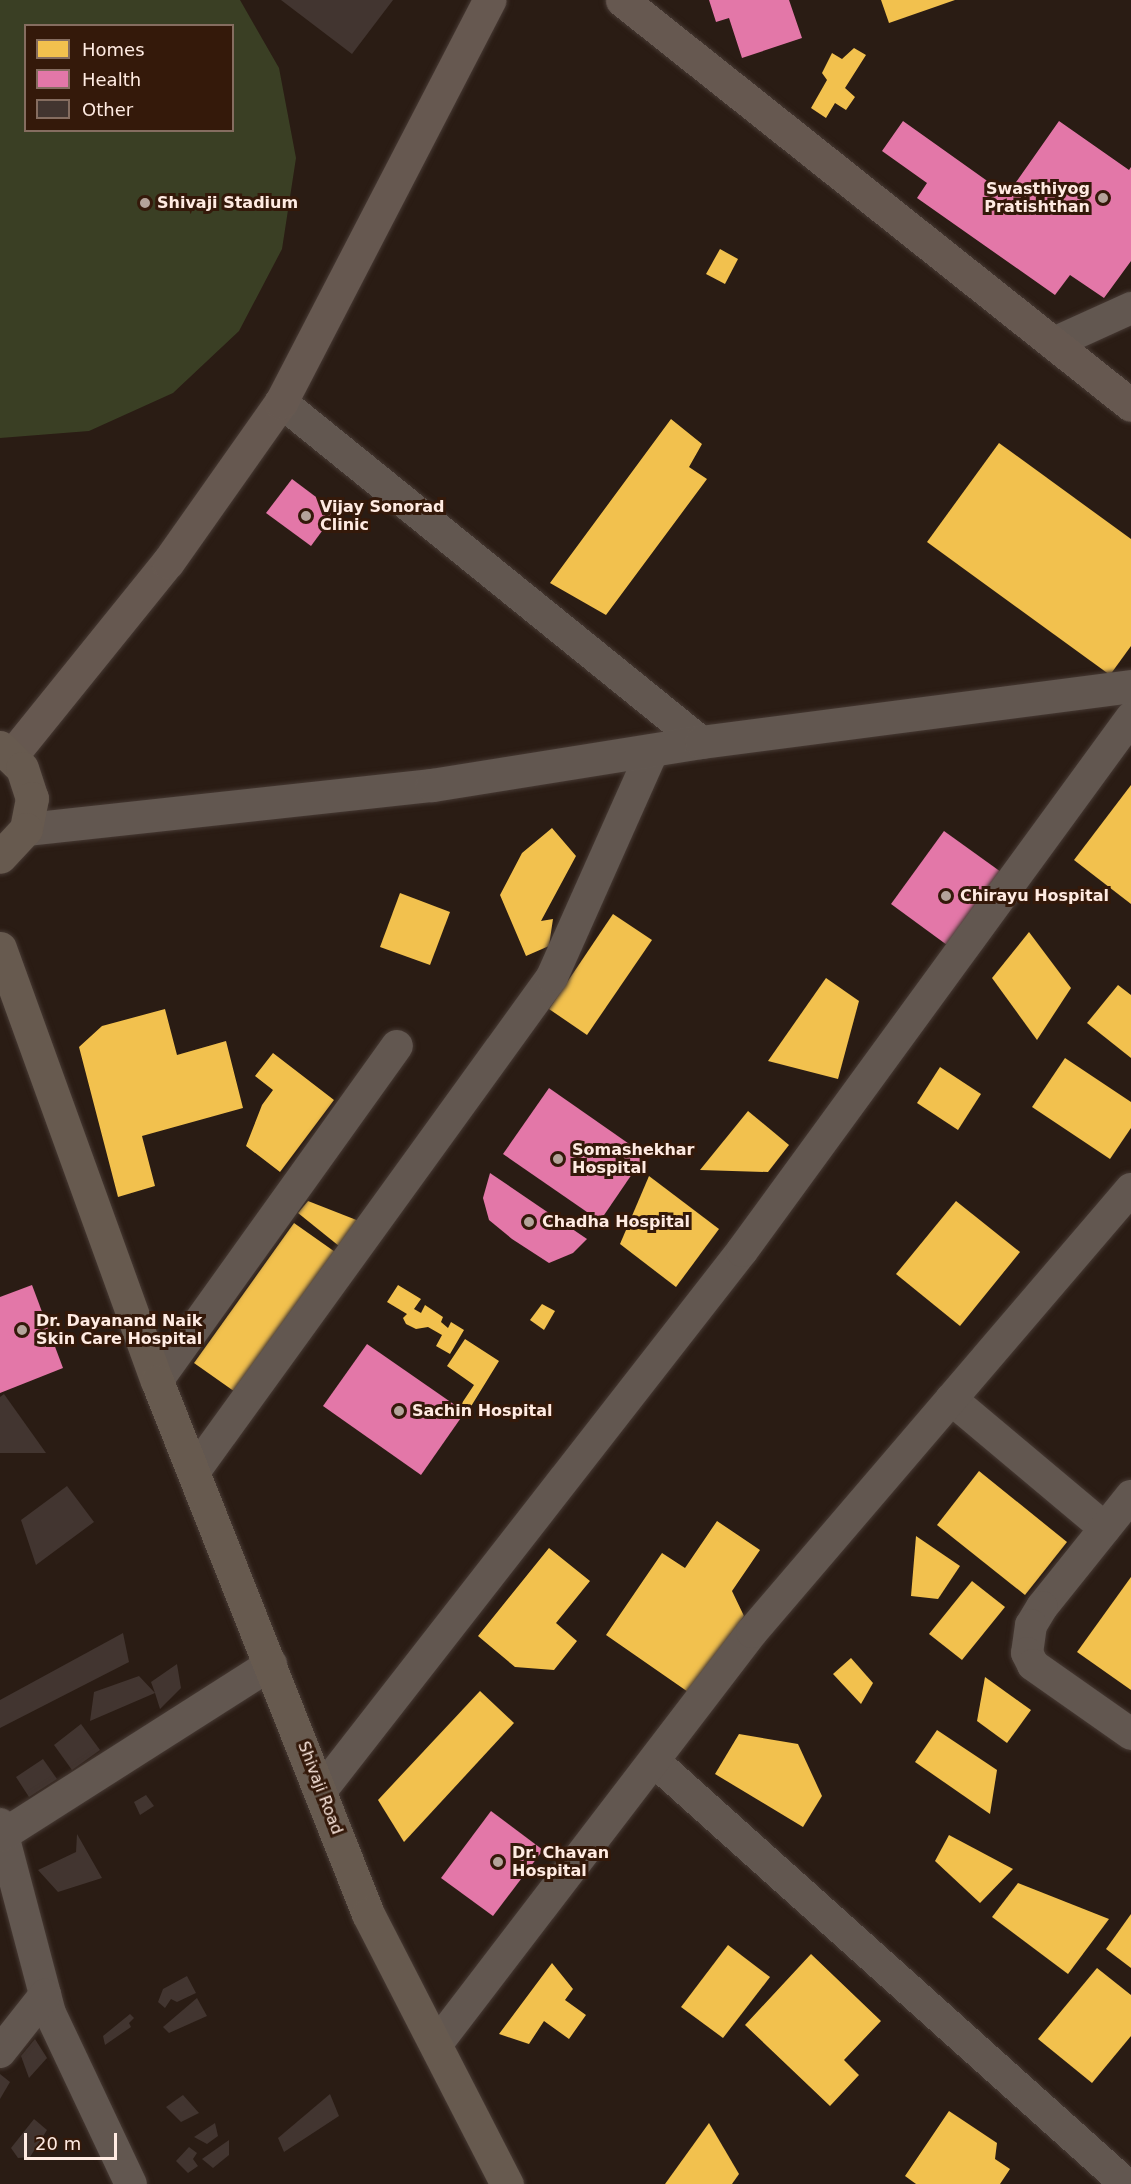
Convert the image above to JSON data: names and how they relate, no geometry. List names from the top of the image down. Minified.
{"streets":{"main road":["Shivaji Road"]},"places":["Swasthiyog Pratishthan","Shivaji Stadium","Vijay Sonorad Clinic","Chirayu Hospital","Somashekhar Hospital","Chadha Hospital","Dr. Dayanand Naik Skin Care Hospital","Sachin Hospital","Dr. Chavan Hospital"],"legend":["Homes","Health","Other"],"scale_bar":"20 m"}
